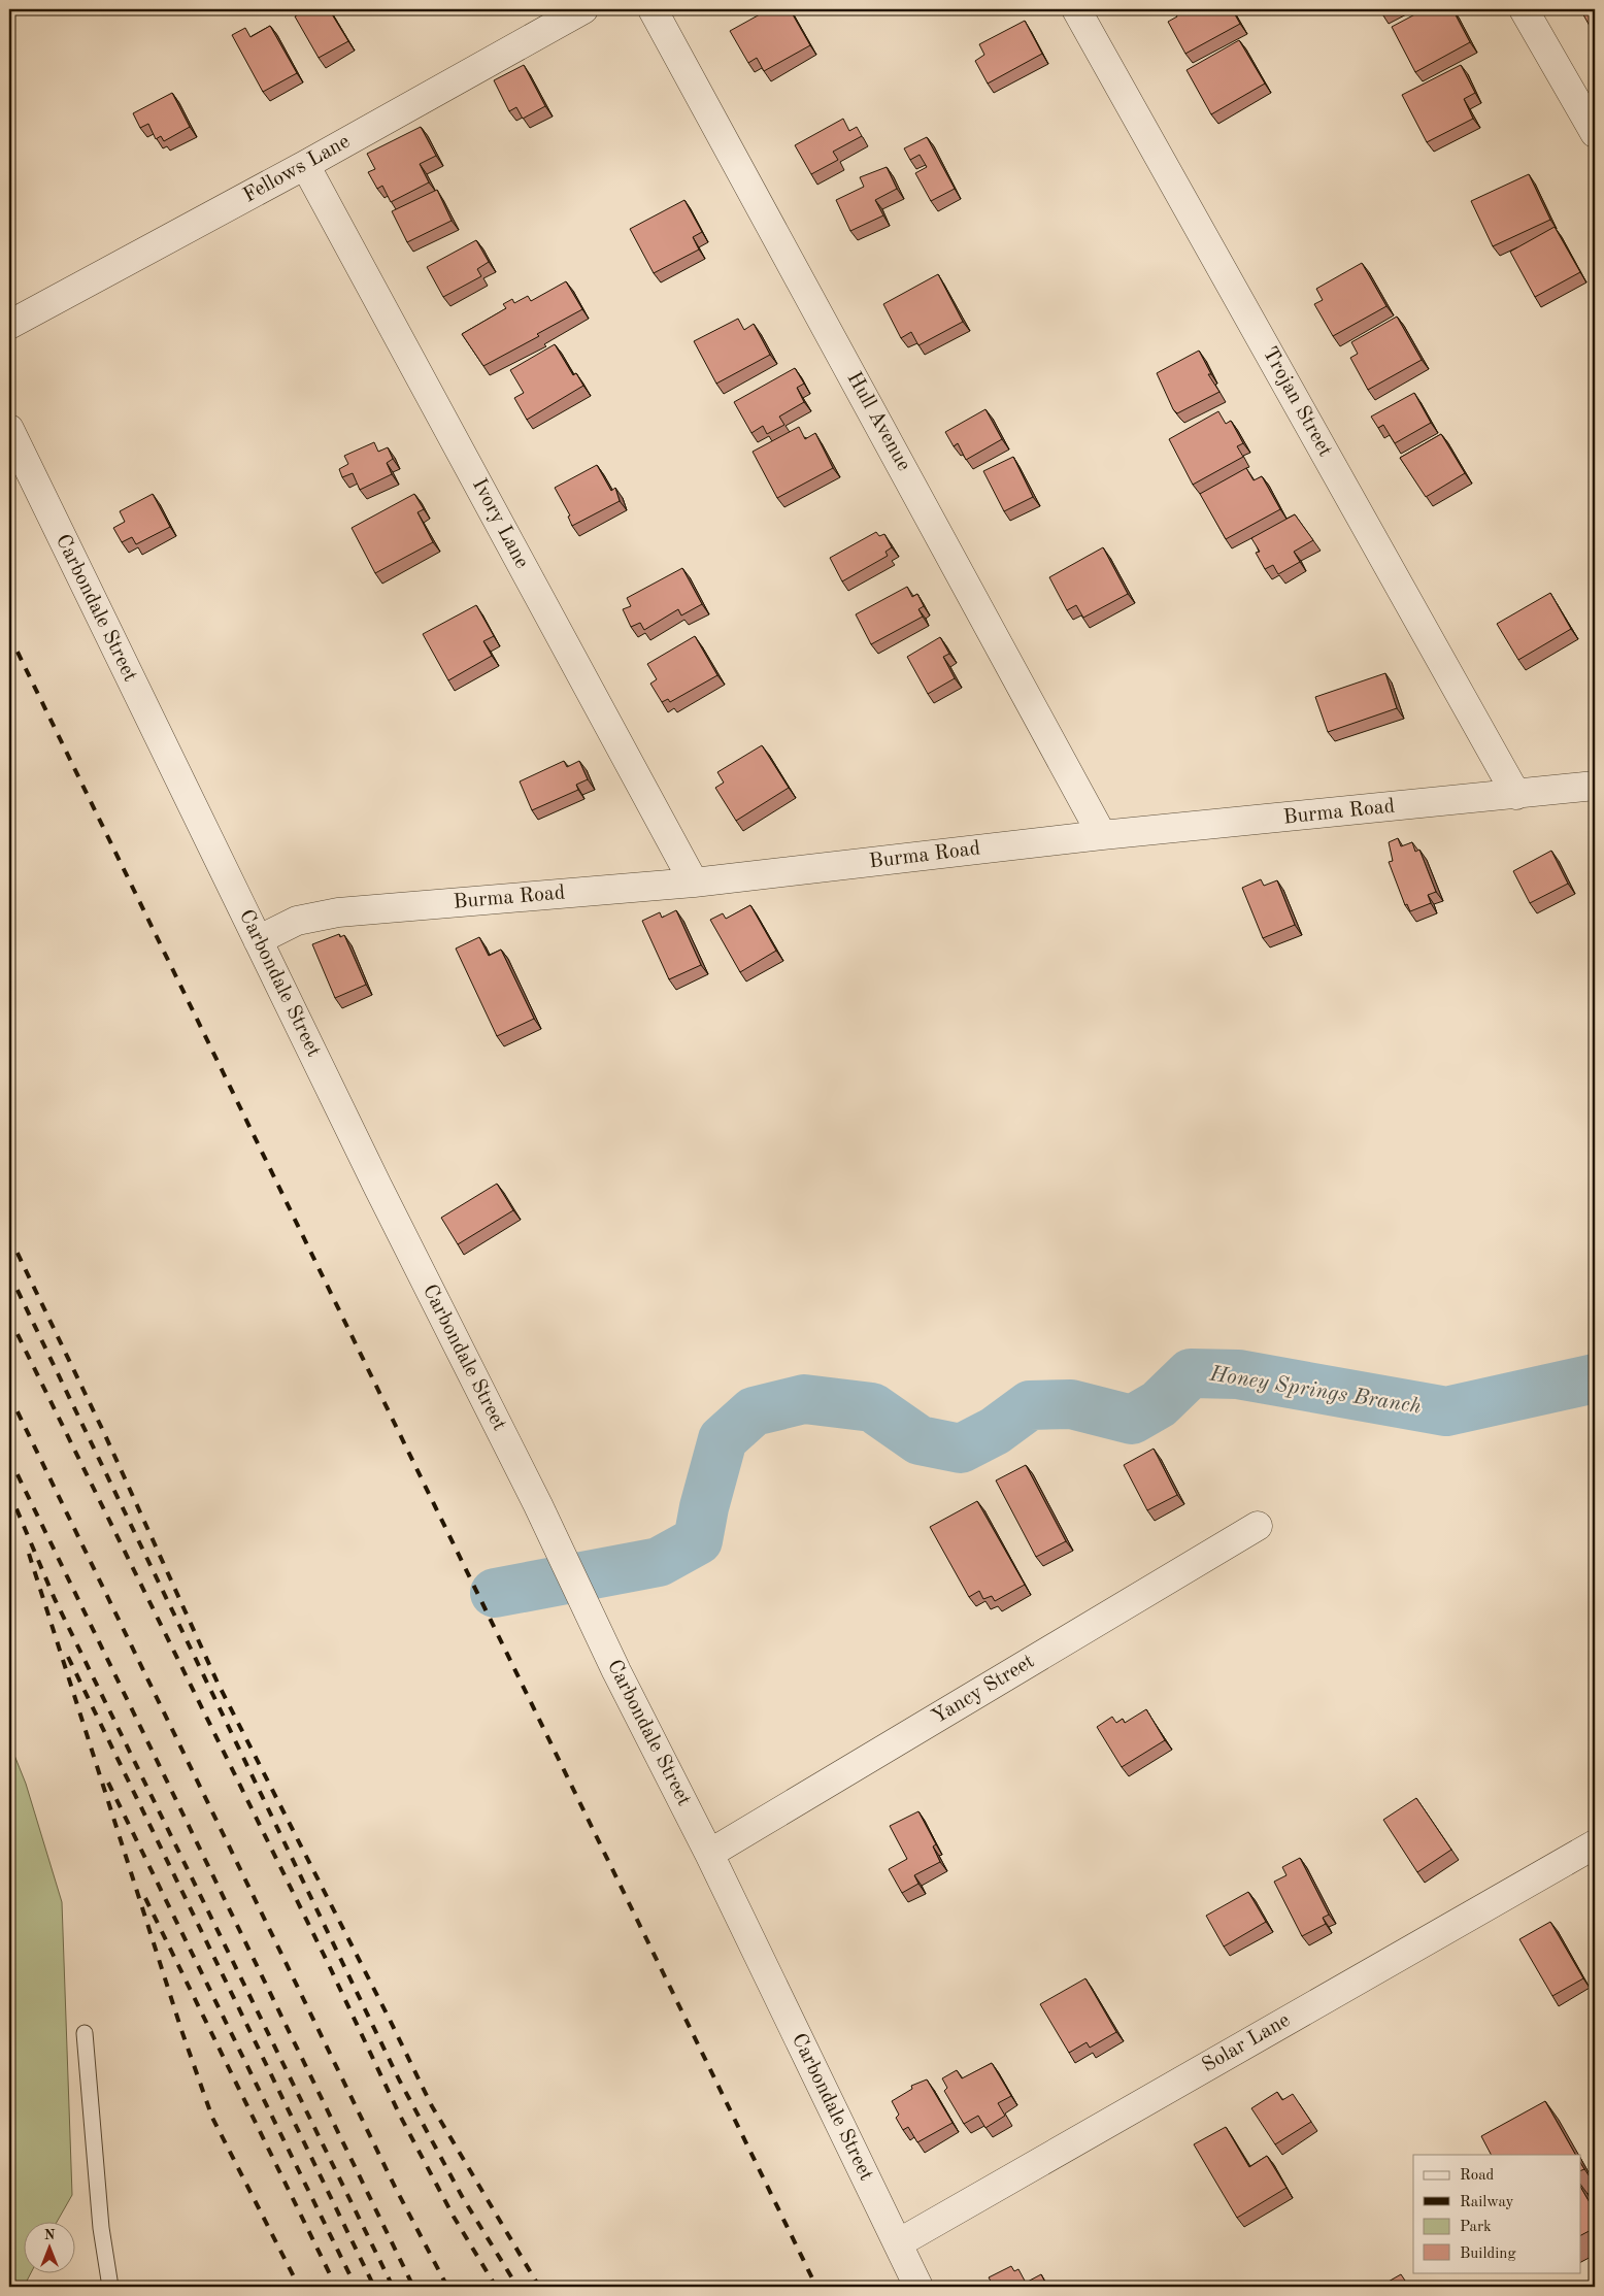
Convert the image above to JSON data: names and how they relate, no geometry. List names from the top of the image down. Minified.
{"streets":{"street":["Fellows Lane","Trojan Street","Hull Avenue","Ivory Lane","Carbondale Street","Burma Road","Yancy Street","Solar Lane"]},"crossings":[["Fellows Lane","Ivory Lane"],["Trojan Street","Burma Road"],["Hull Avenue","Burma Road"],["Ivory Lane","Burma Road"],["Carbondale Street","Burma Road"],["Carbondale Street","Yancy Street"],["Carbondale Street","Solar Lane"]],"water":["Honey Springs Branch"],"legend":["Road","Railway","Park","Building"],"north":"top"}
